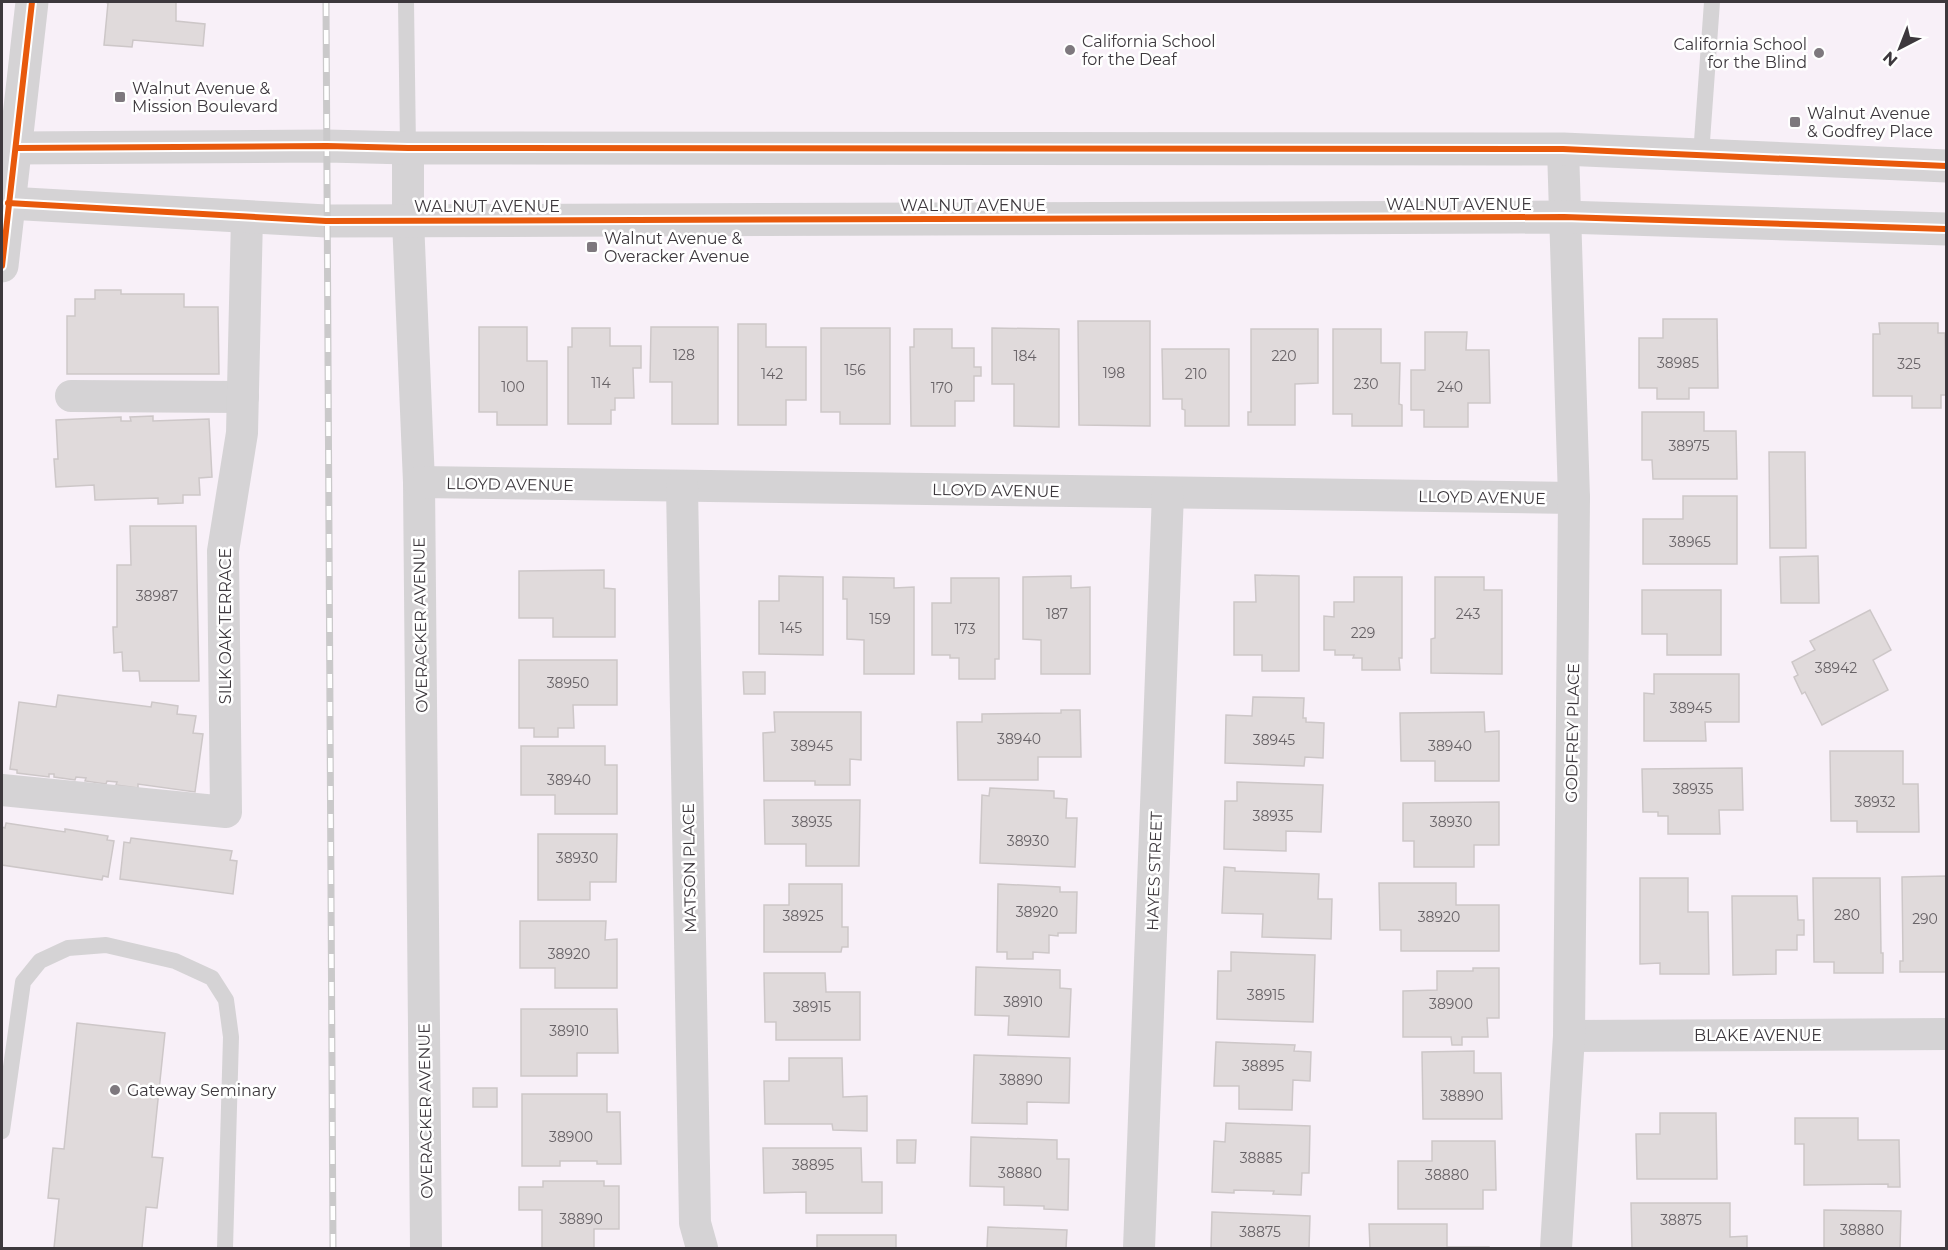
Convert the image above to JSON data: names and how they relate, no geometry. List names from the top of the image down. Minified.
{"streets":{"main road":["WALNUT AVENUE"],"street":["LLOYD AVENUE","OVERACKER AVENUE","SILK OAK TERRACE","GODFREY PLACE","MATSON PLACE","HAYES STREET","BLAKE AVENUE"]},"crossings":[["WALNUT AVENUE","OVERACKER AVENUE"],["WALNUT AVENUE","SILK OAK TERRACE"],["WALNUT AVENUE","GODFREY PLACE"],["LLOYD AVENUE","OVERACKER AVENUE"],["LLOYD AVENUE","GODFREY PLACE"],["LLOYD AVENUE","MATSON PLACE"],["LLOYD AVENUE","HAYES STREET"],["GODFREY PLACE","BLAKE AVENUE"]],"places":{"other":["California School for the Deaf","California School for the Blind","Gateway Seminary"],"transit":["Walnut Avenue & Mission Boulevard","Walnut Avenue & Godfrey Place","Walnut Avenue & Overacker Avenue"]},"house_numbers":["128","184","220","38985","325","156","198","142","210","114","230","100","240","170","38975","38965","38987","187","243","159","145","173","229","38942","38950","38945","38940","38945","38945","38940","38940","38935","38932","38935","38935","38930","38930","38930","38920","280","38925","38920","290","38920","38915","38910","38900","38915","38910","38895","38890","38890","38900","38885","38895","38880","38880","38890","38875","38880","38875"],"north":"bottom left"}
